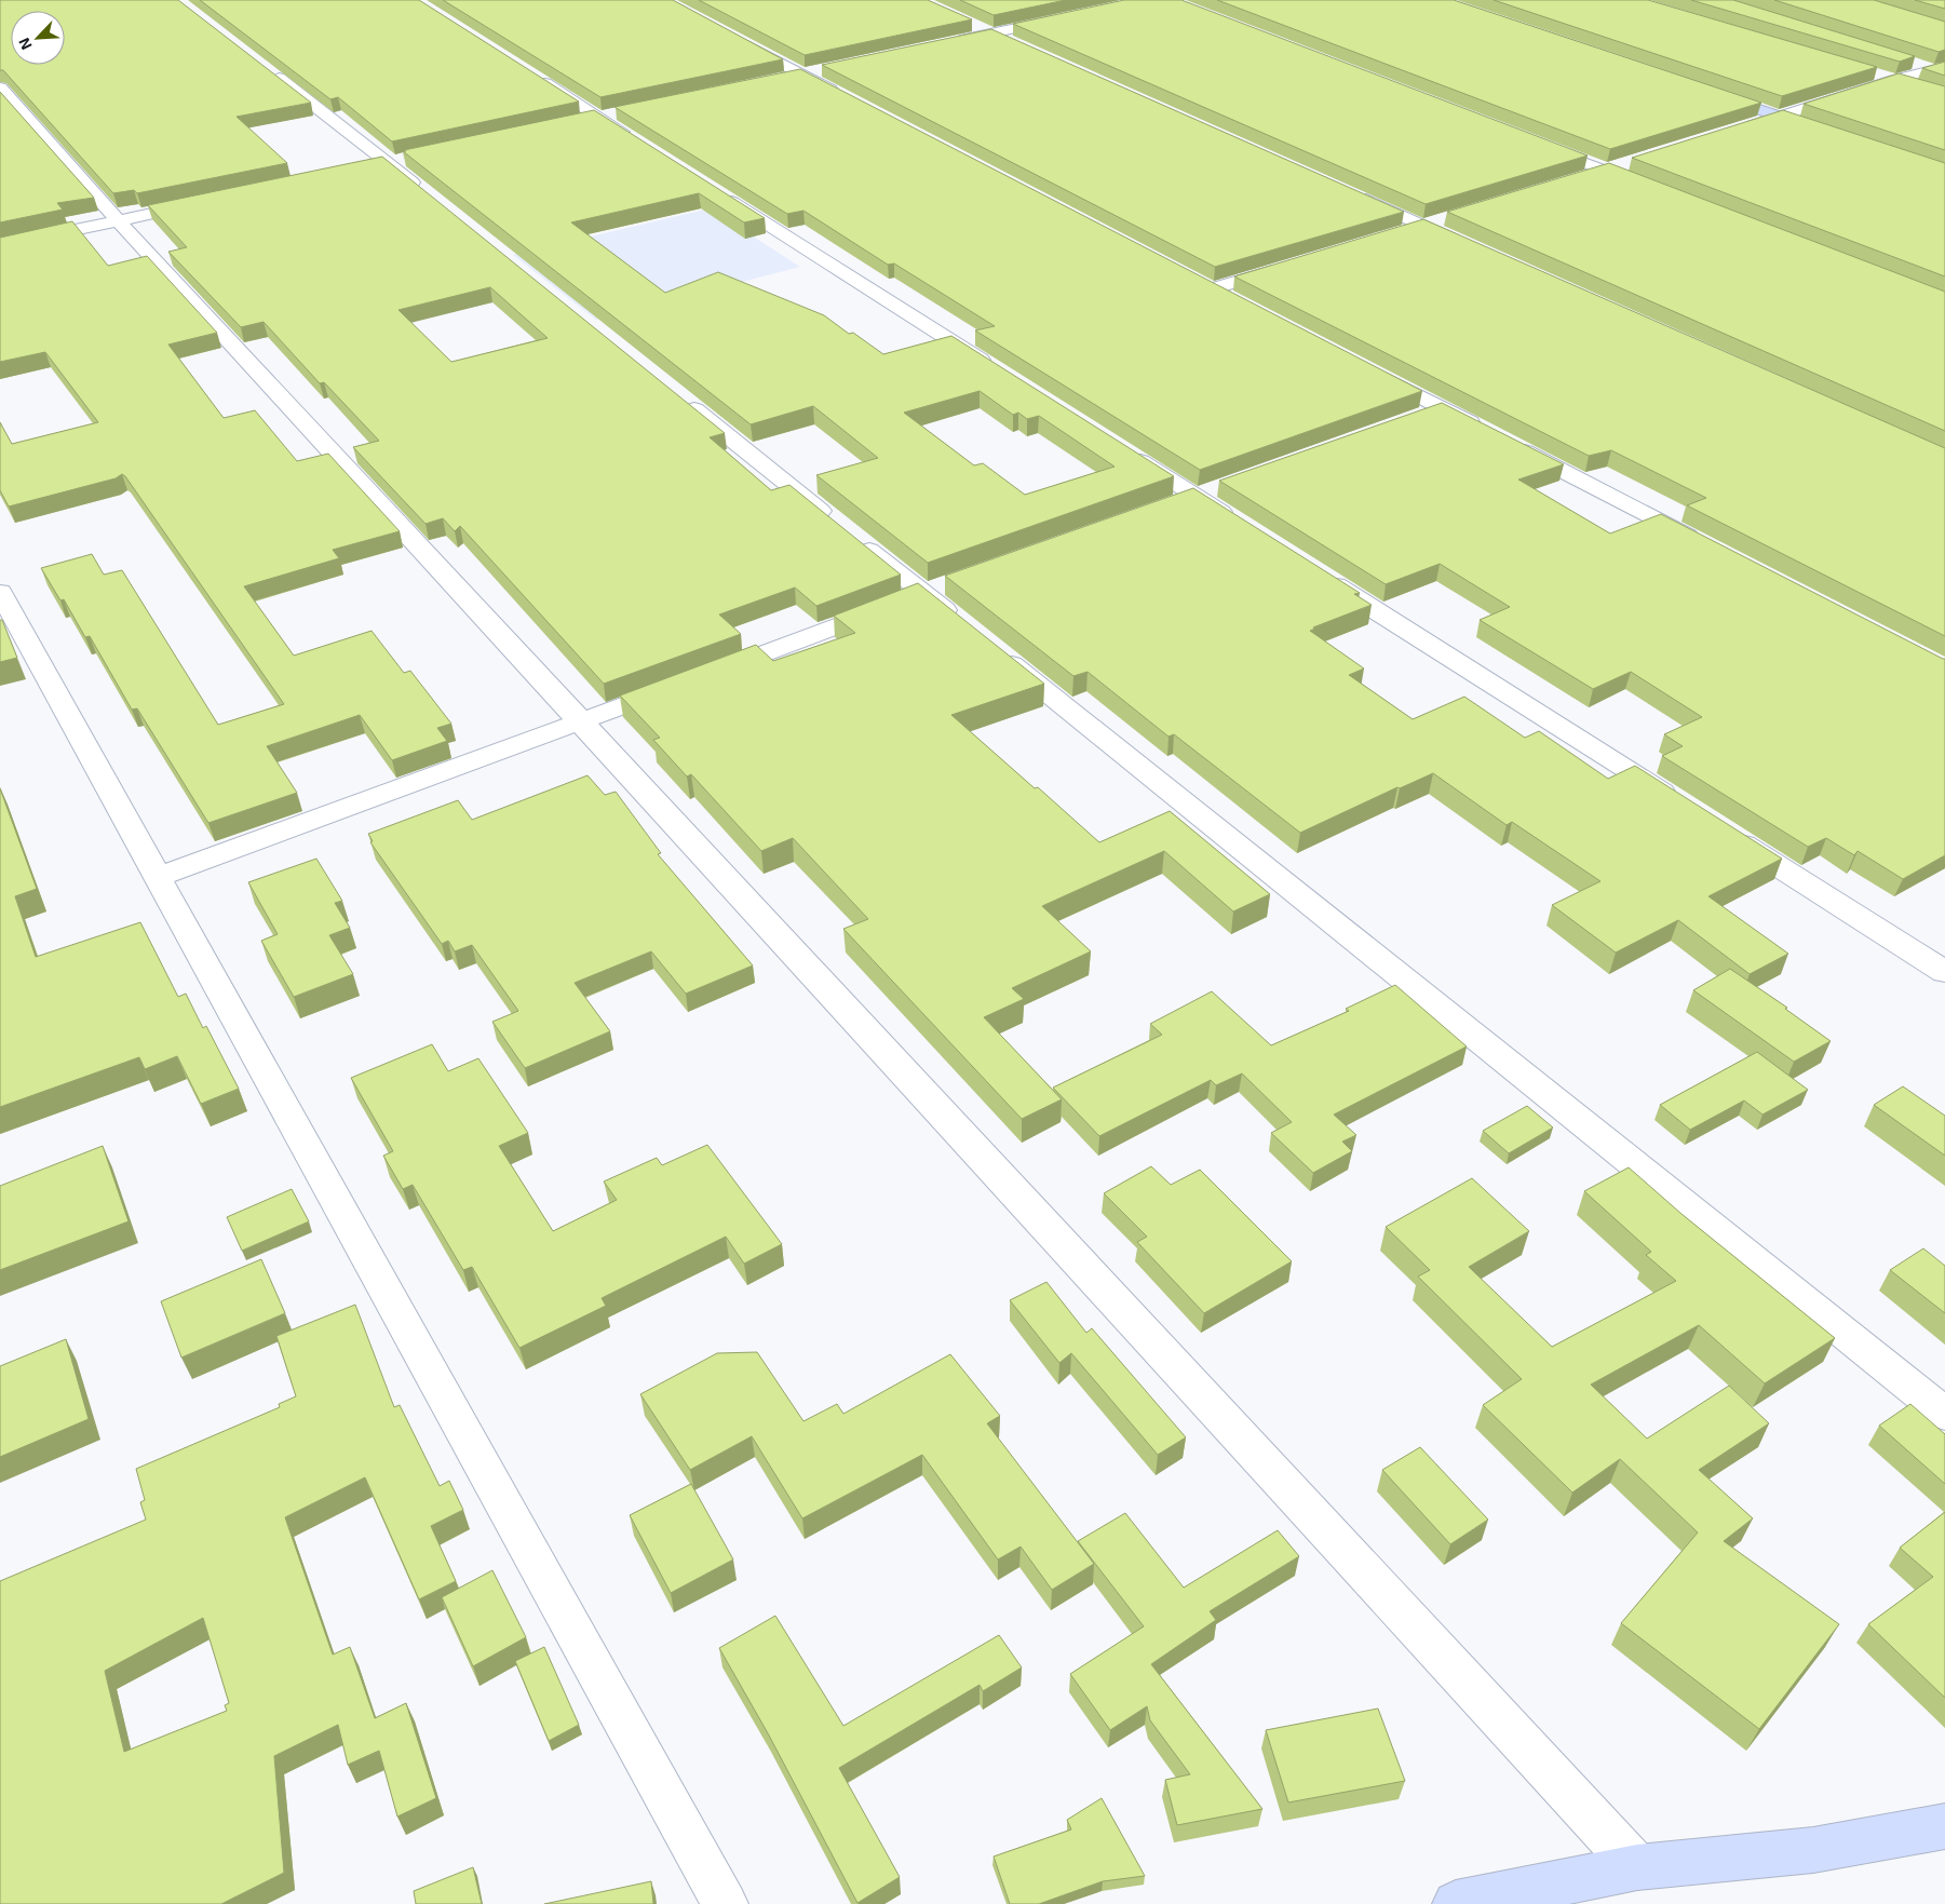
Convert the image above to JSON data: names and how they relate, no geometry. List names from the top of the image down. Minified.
{"north":"bottom left"}
